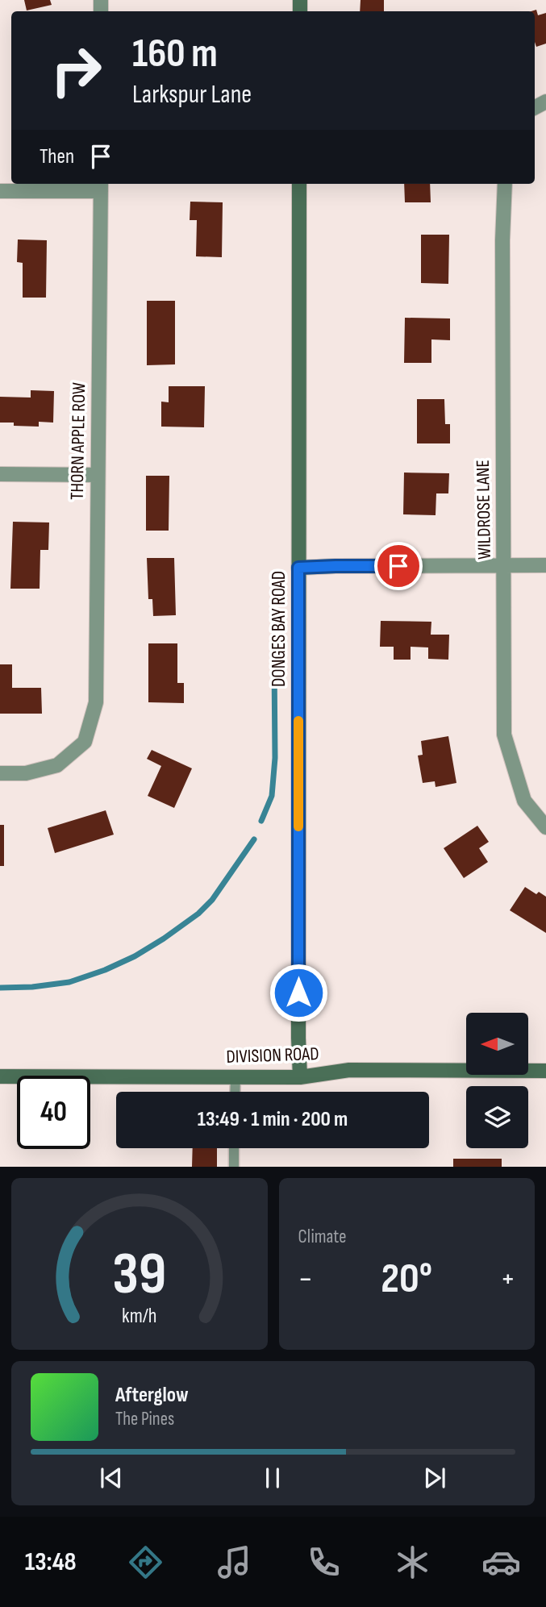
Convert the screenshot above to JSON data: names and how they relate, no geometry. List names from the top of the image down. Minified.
{"streets":{"street":["THORN APPLE ROW","WILDROSE LANE","DONGES BAY ROAD","DIVISION ROAD"]},"crossings":[["DONGES BAY ROAD","DIVISION ROAD"]],"north":"left","page":{"turn":["160 m","Larkspur Lane"],"then":"Then","limit":"40","trip":"13:49 · 1 min · 200 m","tile":"Climate","heat":["−","20°","+"],"song":["Afterglow","The Pines"],"tabs":"13:48","gauge":["39","km/h"]}}
